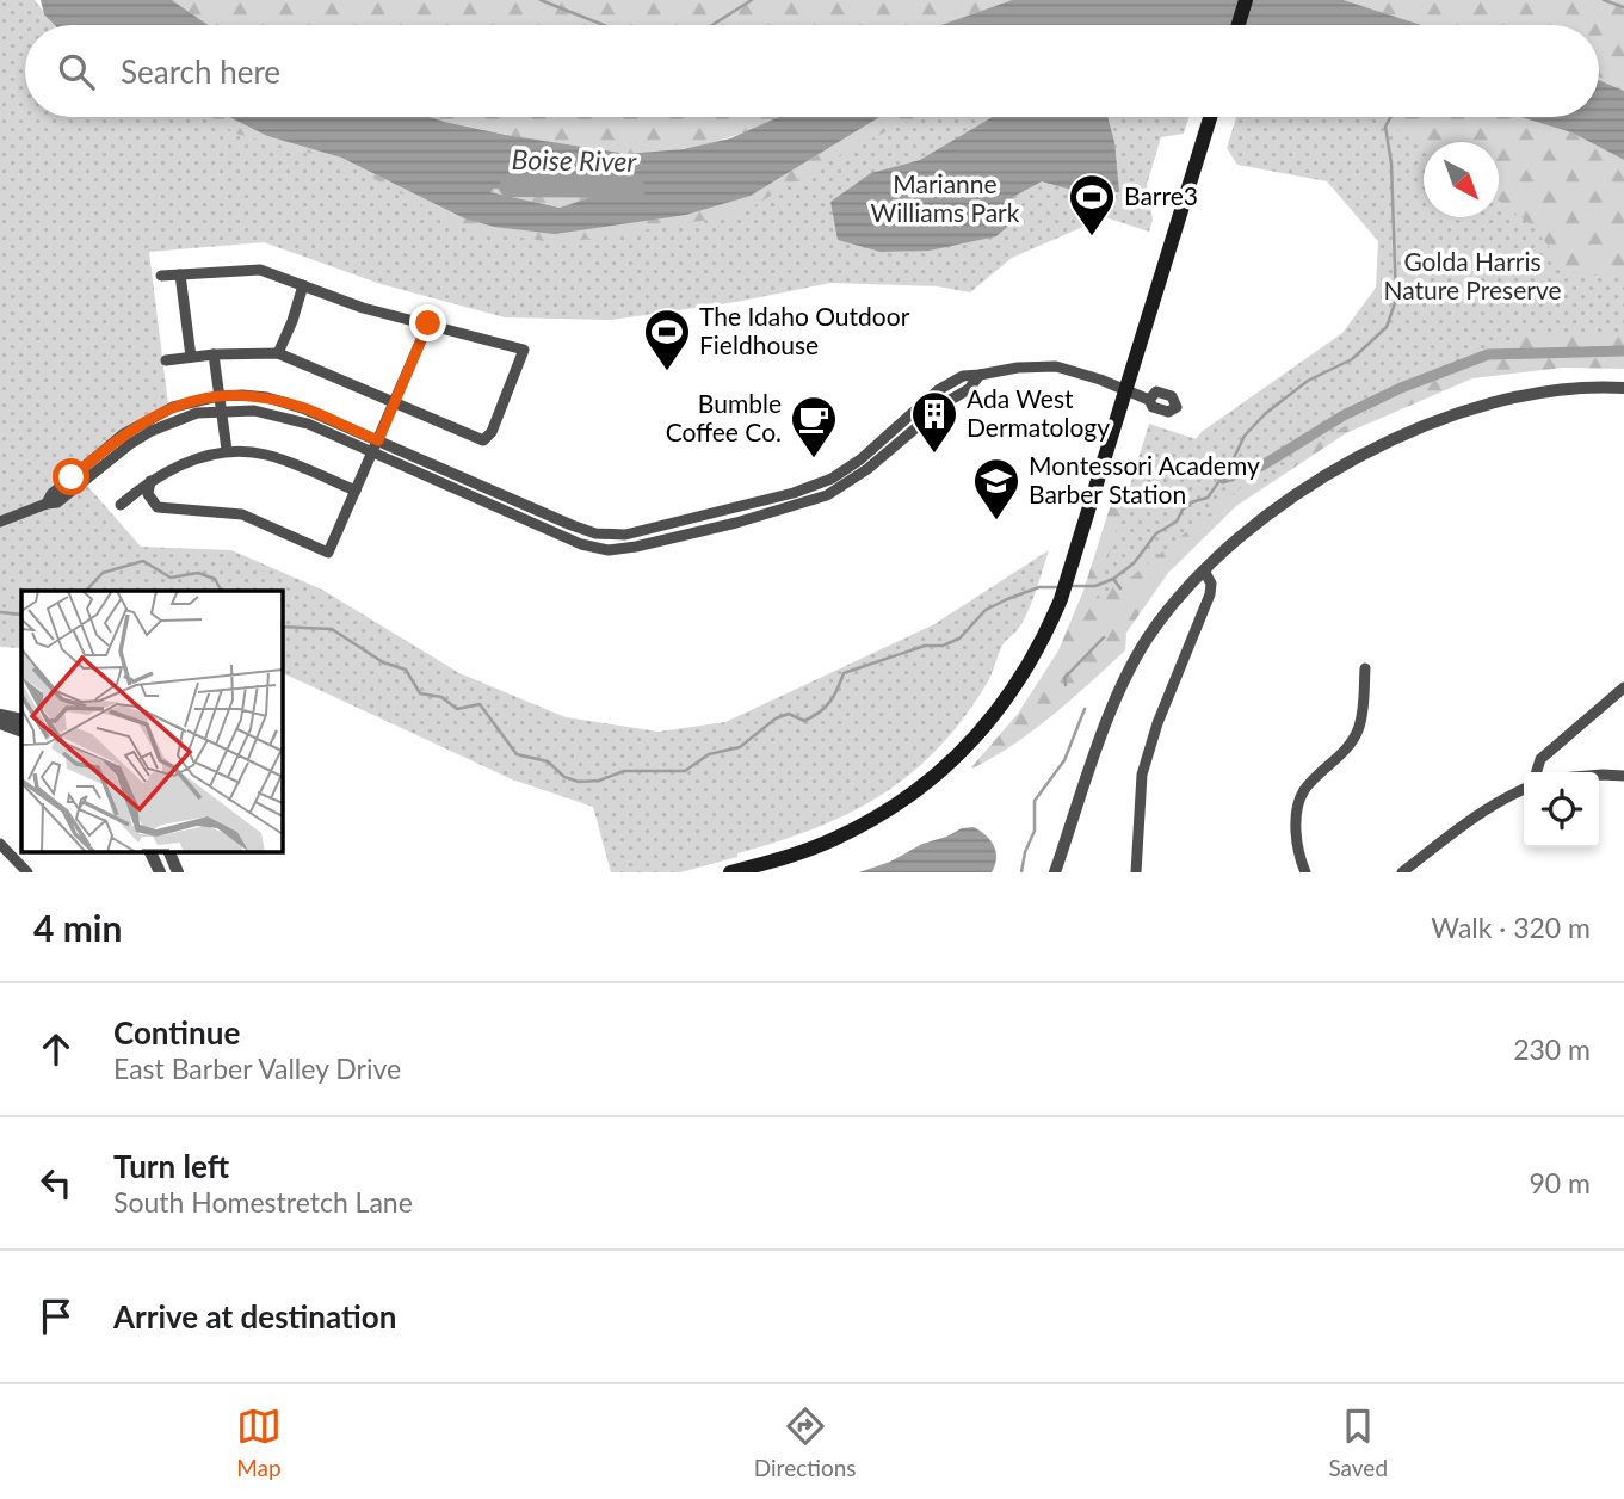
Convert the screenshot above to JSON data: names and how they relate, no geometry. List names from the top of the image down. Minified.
{"water":["Boise River"],"parks":["Marianne Williams Park","Golda Harris Nature Preserve"],"places":{"sports":["Barre3","The Idaho Outdoor Fieldhouse"],"building":["Ada West Dermatology"],"cafe":["Bumble Coffee Co."],"school or university":["Montessori Academy Barber Station"]},"north":"bottom right","page":{"search":"Search here","heading":["4 min","Walk · 320 m"],"list":[["Continue","East Barber Valley Drive","230 m"],["Turn left","South Homestretch Lane","90 m"],"Arrive at destination"],"nav":["Map","Directions","Saved"]}}
